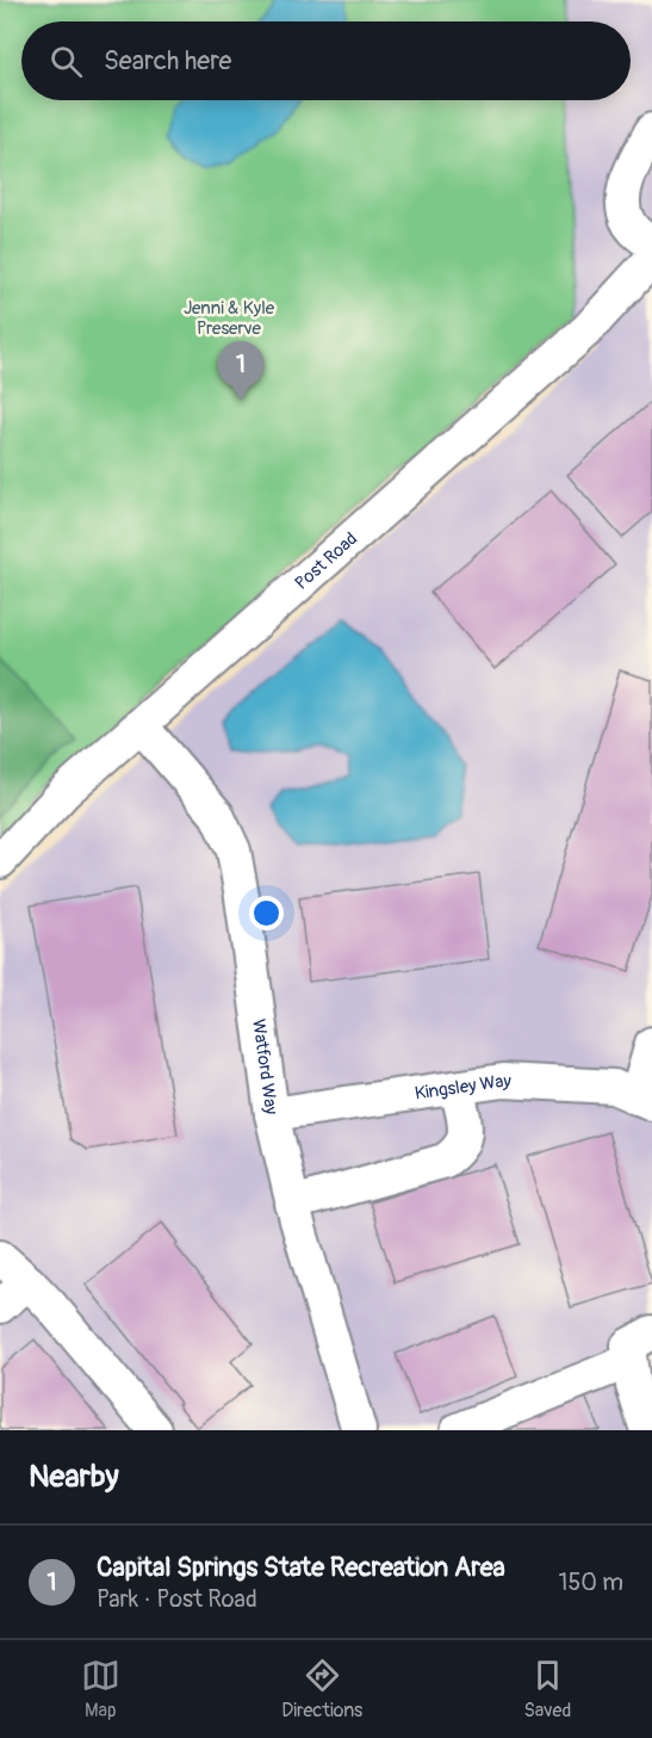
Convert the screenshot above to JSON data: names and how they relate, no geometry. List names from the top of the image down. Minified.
{"streets":{"street":["Post Road","Watford Way","Kingsley Way"]},"crossings":[["Post Road","Watford Way"],["Watford Way","Kingsley Way"]],"parks":["Jenni & Kyle Preserve"],"page":{"search":"Search here","pins":"1","heading":"Nearby","list":[{"mark":"1","name":"Capital Springs State Recreation Area","note":"Park · Post Road","value":"150 m"}],"nav":["Map","Directions","Saved"]}}
